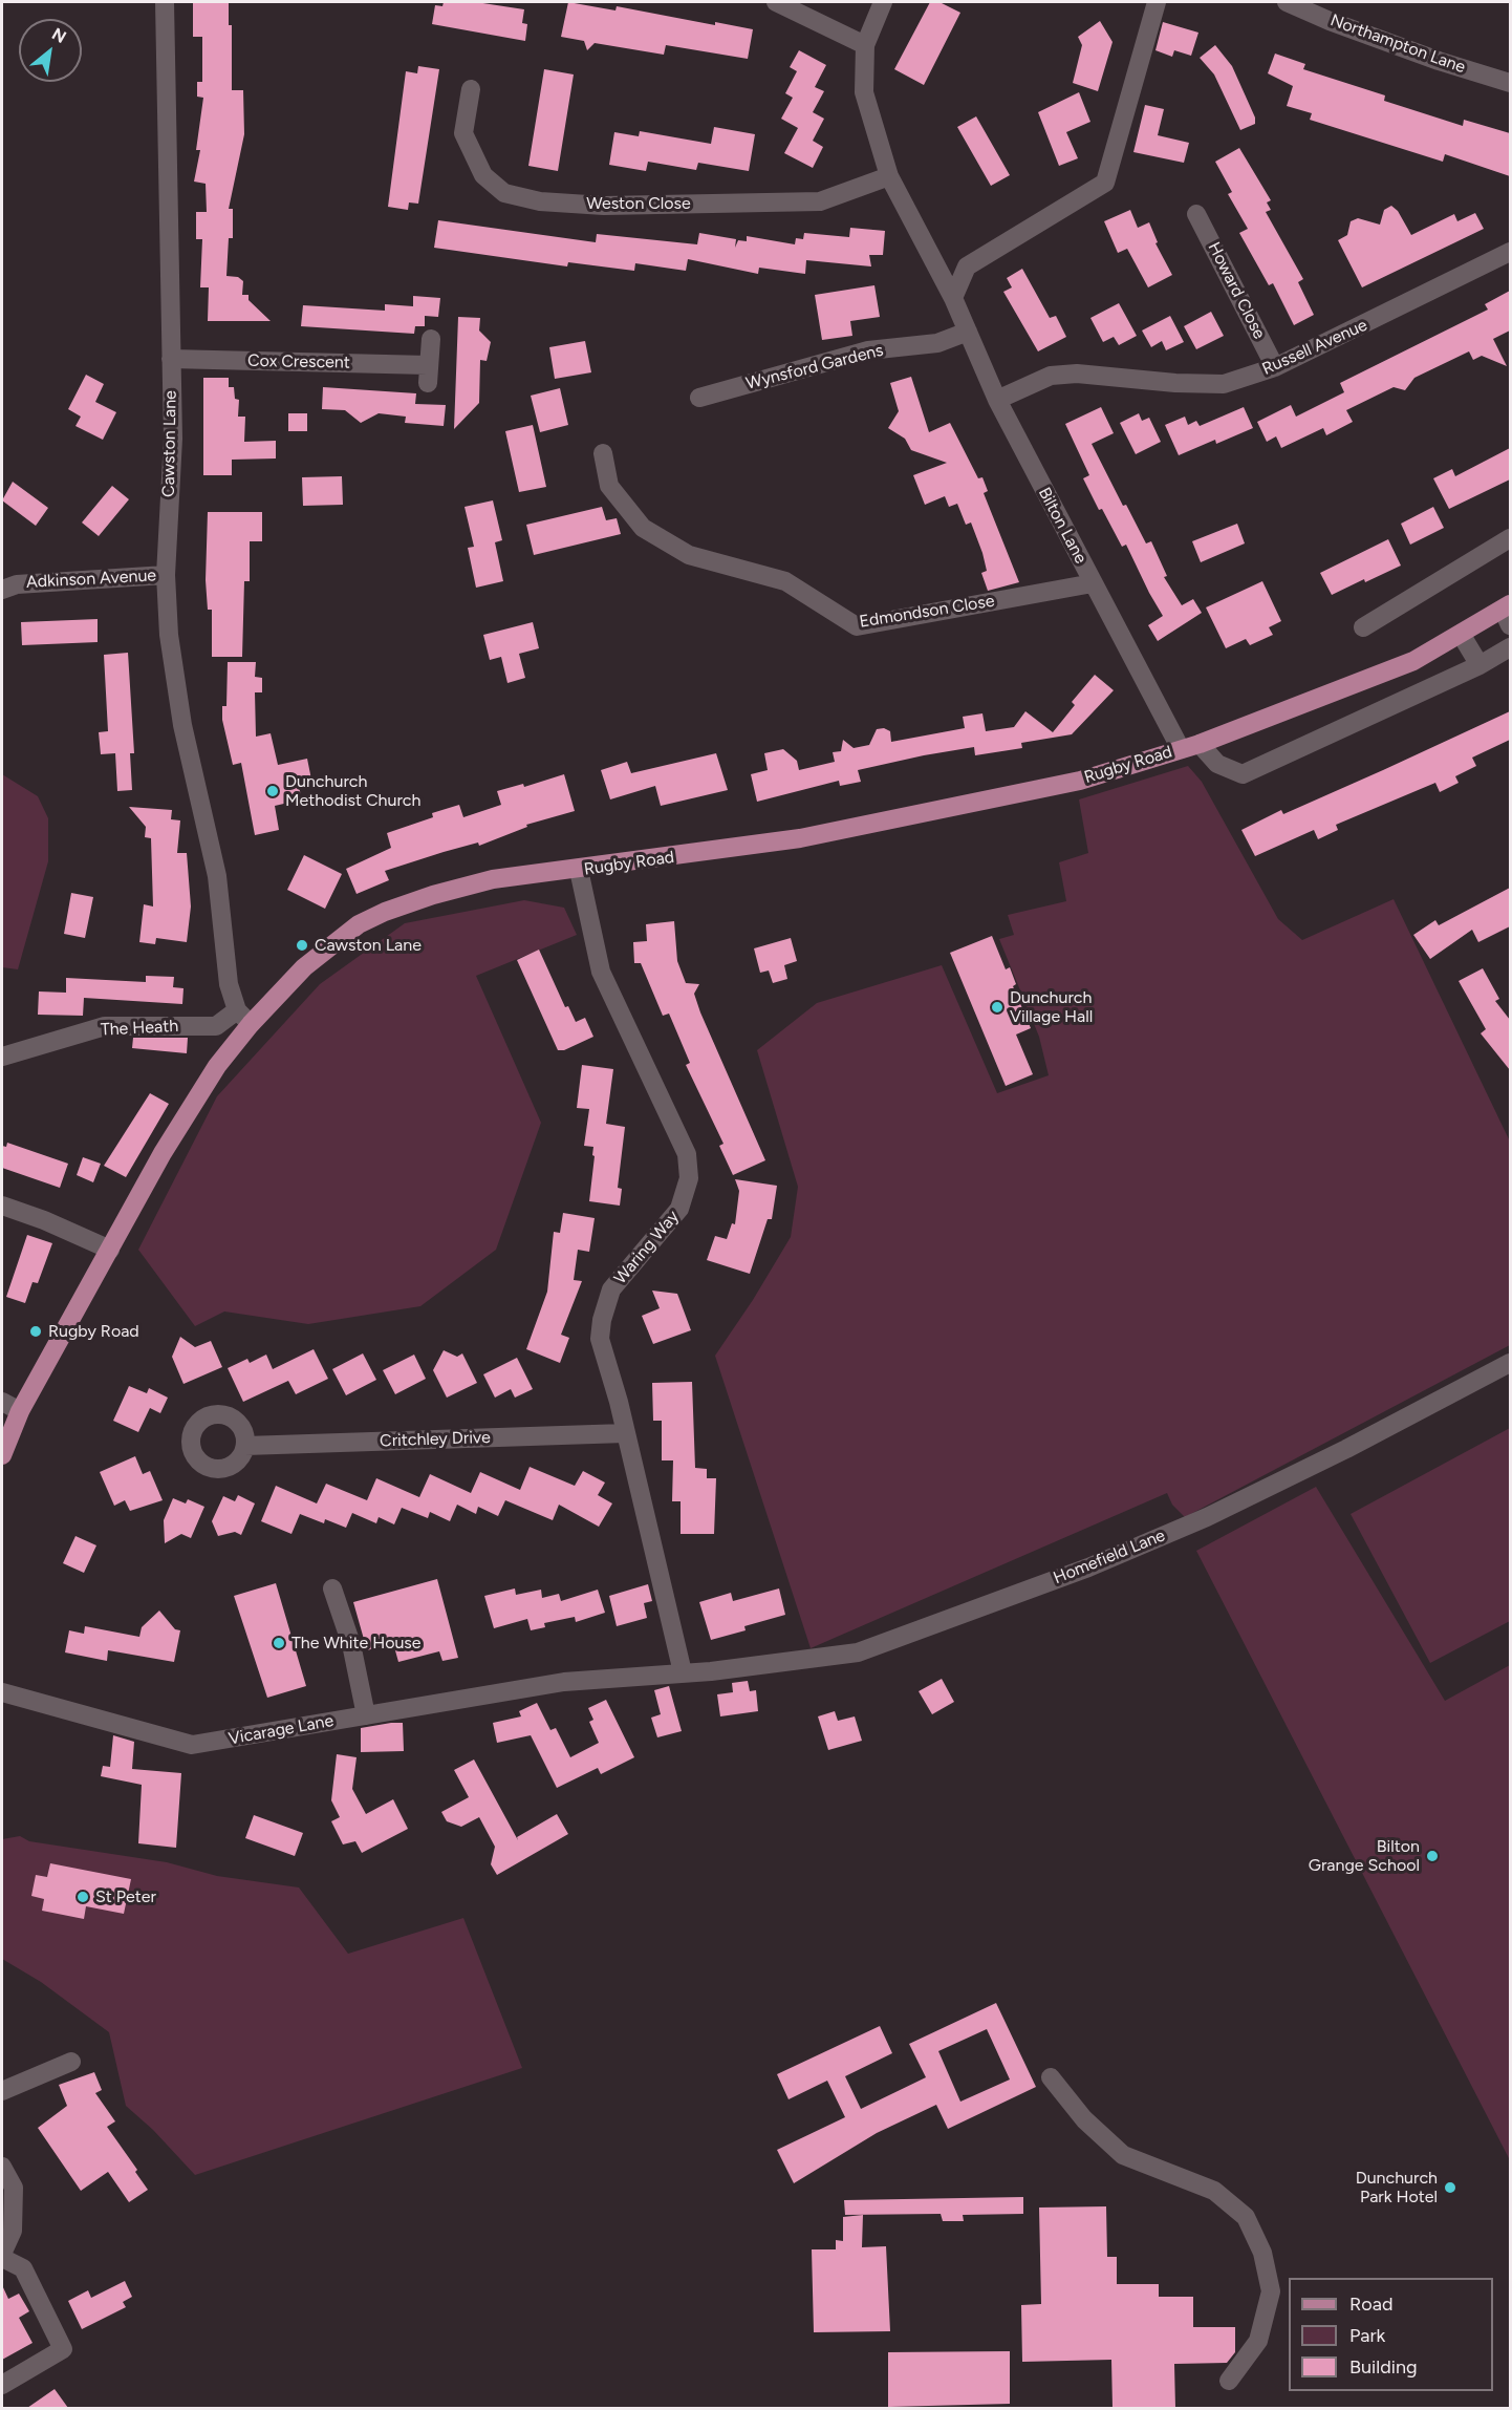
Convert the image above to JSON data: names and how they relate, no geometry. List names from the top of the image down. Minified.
{"streets":{"main road":["Rugby Road"],"street":["Northampton Lane","Weston Close","Howard Close","Russell Avenue","Cox Crescent","Wynsford Gardens","Cawston Lane","Bilton Lane","Adkinson Avenue","Edmondson Close","The Heath","Waring Way","Critchley Drive","Homefield Lane","Vicarage Lane"]},"crossings":[["Weston Close","Bilton Lane"],["Howard Close","Russell Avenue"],["Russell Avenue","Bilton Lane"],["Cox Crescent","Cawston Lane"],["Wynsford Gardens","Bilton Lane"],["Cawston Lane","Adkinson Avenue"],["Cawston Lane","Rugby Road"],["Cawston Lane","The Heath"],["Bilton Lane","Edmondson Close"],["Bilton Lane","Rugby Road"],["Rugby Road","The Heath"],["Rugby Road","Waring Way"],["Waring Way","Critchley Drive"],["Waring Way","Homefield Lane"],["Homefield Lane","Vicarage Lane"]],"places":["Dunchurch Methodist Church","Cawston Lane","Dunchurch Village Hall","Rugby Road","The White House","Bilton Grange School","St Peter","Dunchurch Park Hotel"],"legend":["Road","Park","Building"],"north":"top right"}
